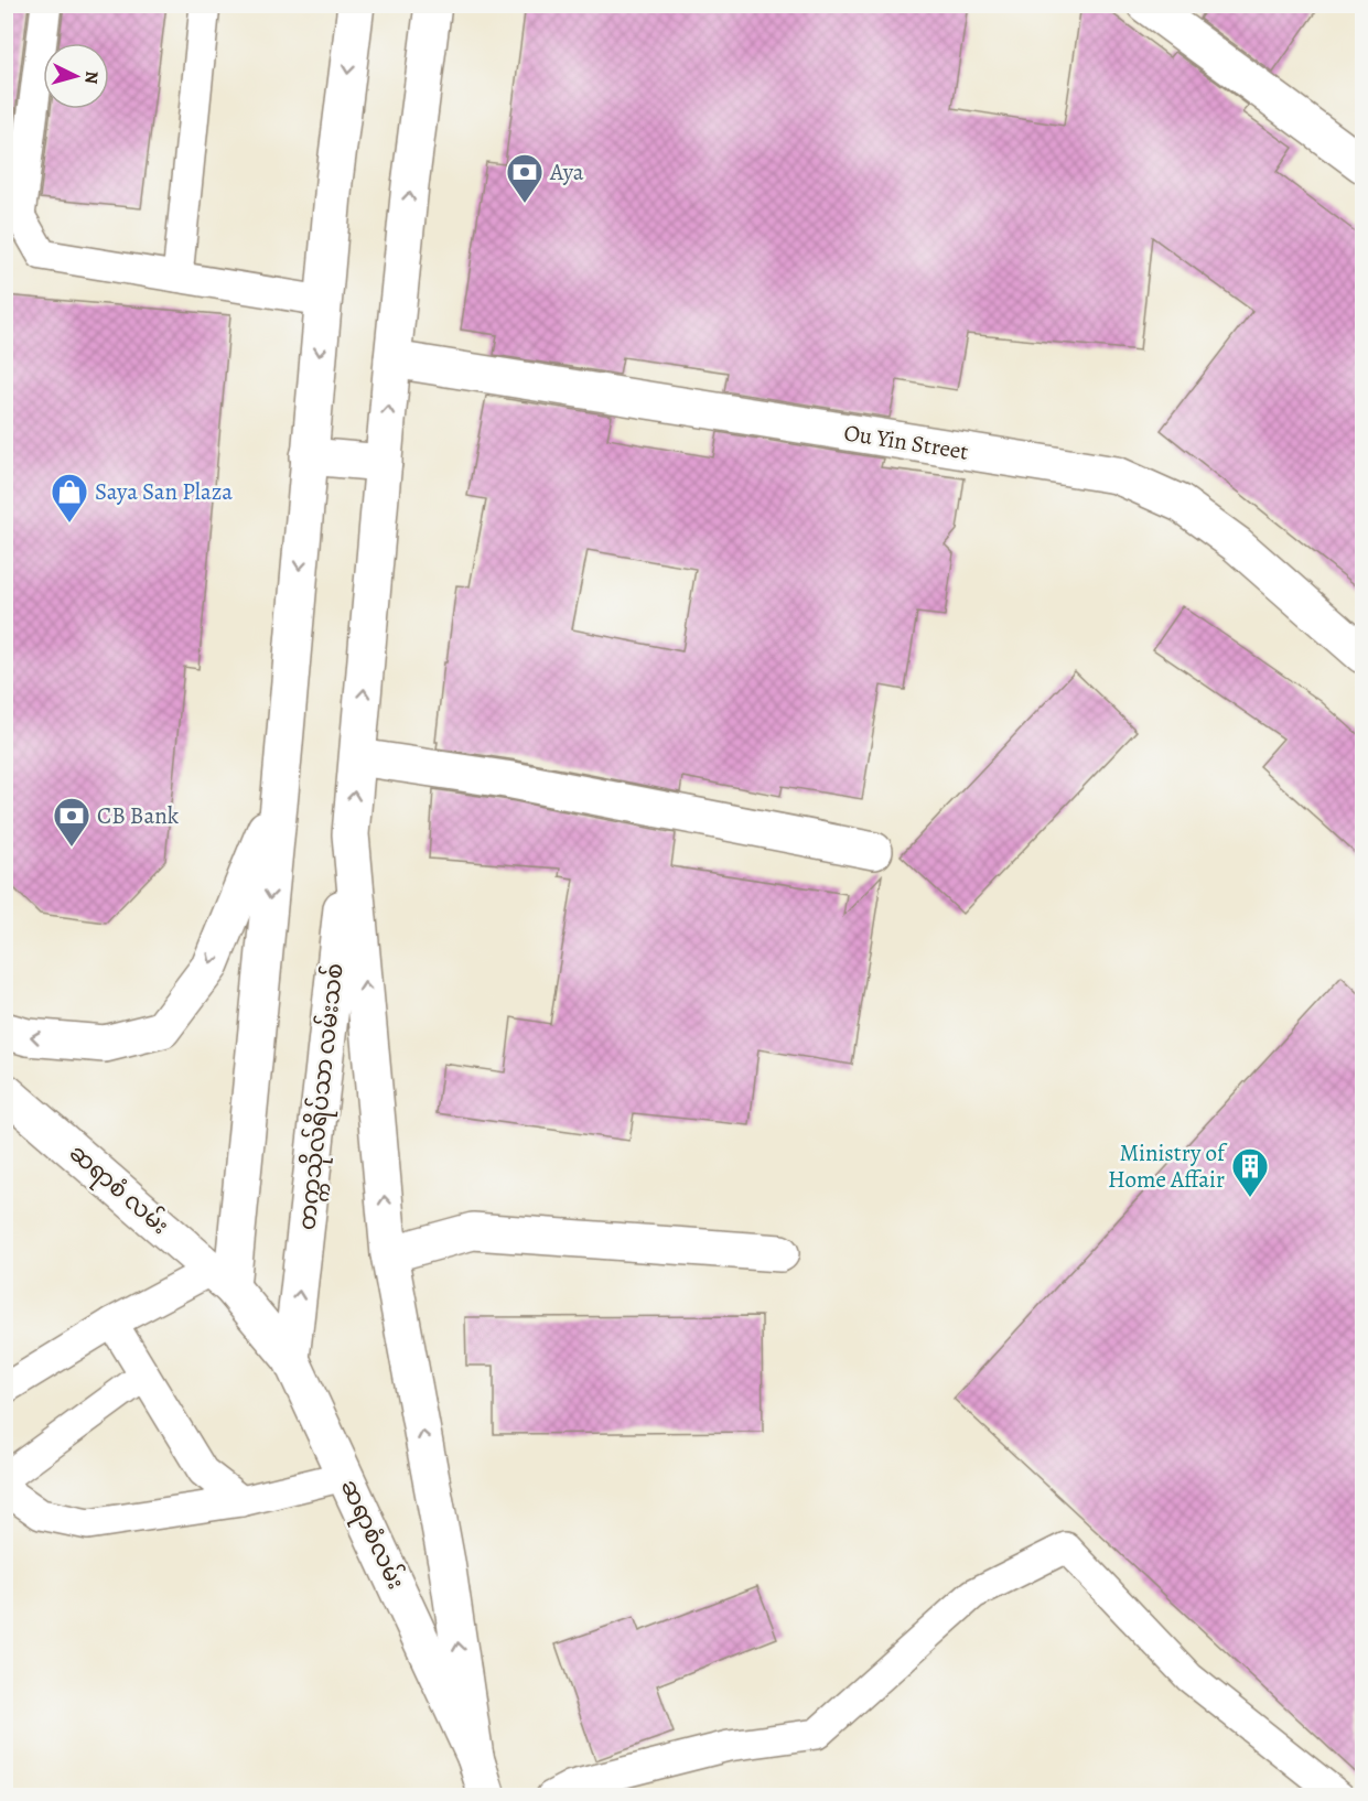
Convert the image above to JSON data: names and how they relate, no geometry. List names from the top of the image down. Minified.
{"streets":{"main road":["Ou Yin Street","တက္ကသိုလ်ရိပ်သာ လမ်းသစ်","ဆရာစံ လမ်း","ဆရာစံလမ်း"]},"crossings":[["တက္ကသိုလ်ရိပ်သာ လမ်းသစ်","ဆရာစံလမ်း"],["ဆရာစံ လမ်း","ဆရာစံလမ်း"]],"places":{"bank":["Aya","CB Bank"],"shop":["Saya San Plaza"],"building":["Ministry of Home Affair"]},"north":"right"}
